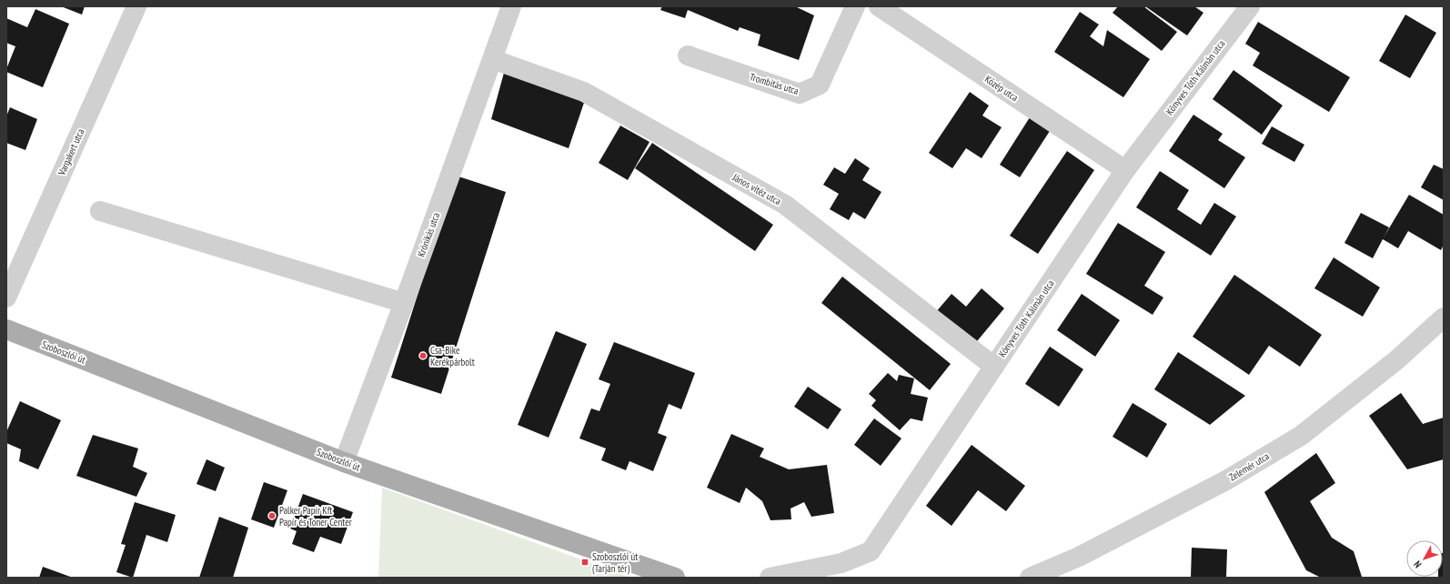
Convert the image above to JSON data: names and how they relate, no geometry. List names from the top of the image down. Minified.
{"streets":{"main road":["Szoboszlói út"],"street":["Könyves Tóth Kálmán utca","Trombitás utca","Közép utca","Vargakert utca","János vitéz utca","Krónikás utca","Zelemér utca"]},"crossings":[["Könyves Tóth Kálmán utca","Közép utca"],["Könyves Tóth Kálmán utca","János vitéz utca"],["János vitéz utca","Krónikás utca"],["Krónikás utca","Szoboszlói út"]],"places":{"other":["Csa-Bike Kerékpárbolt","Palker Papír Kft Papír és Toner Center"],"transit":["Szoboszlói út (Tarján tér)"]},"north":"bottom left"}
